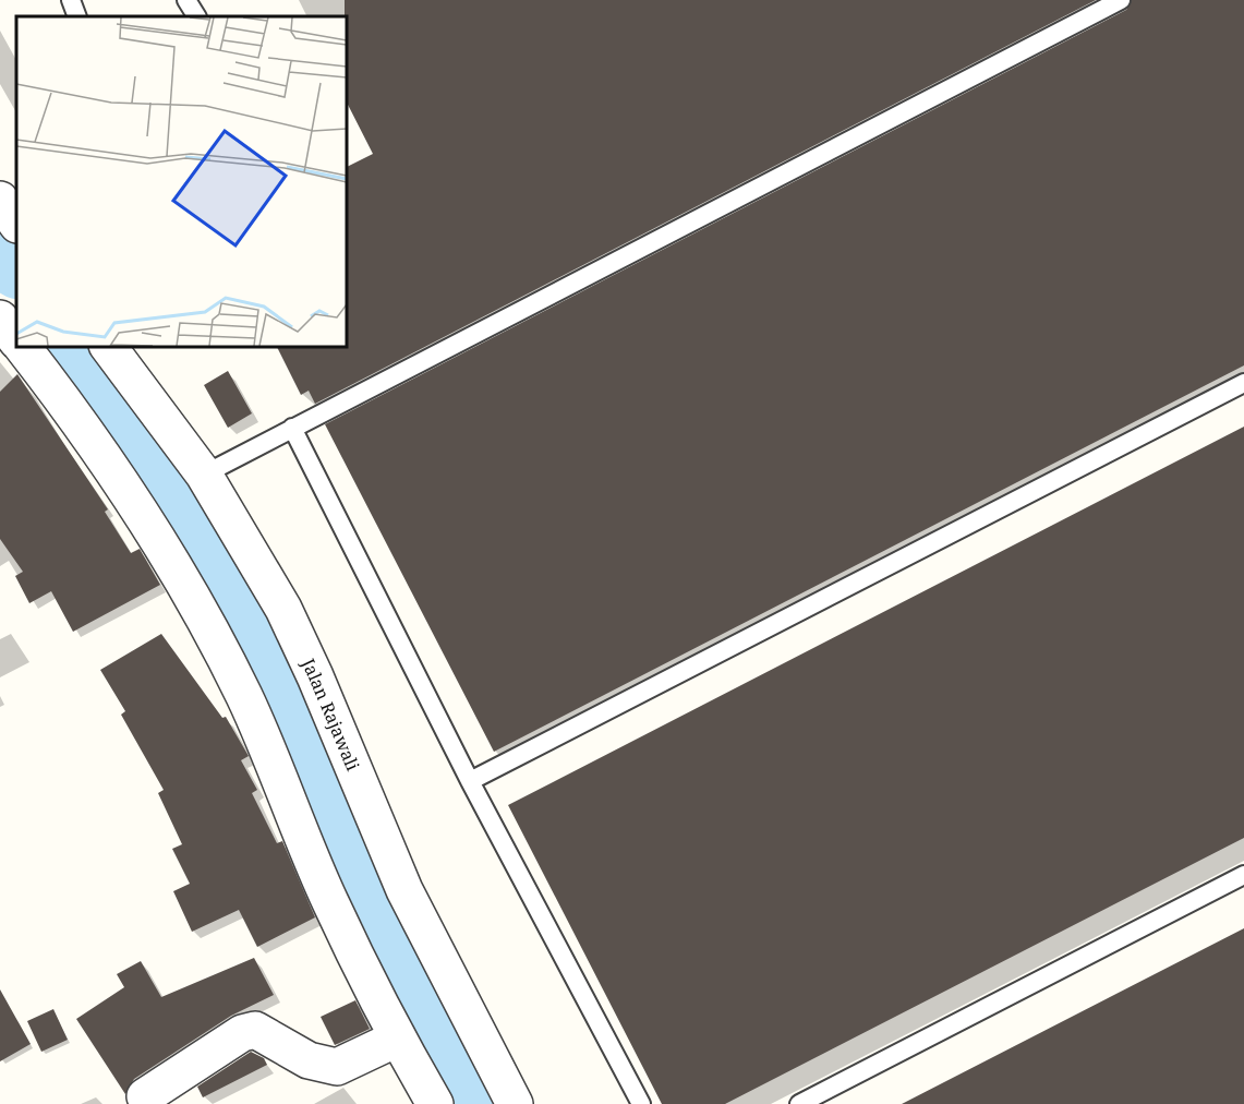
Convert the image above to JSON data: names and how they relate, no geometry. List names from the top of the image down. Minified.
{"streets":{"street":["Jalan Rajawali"]}}
